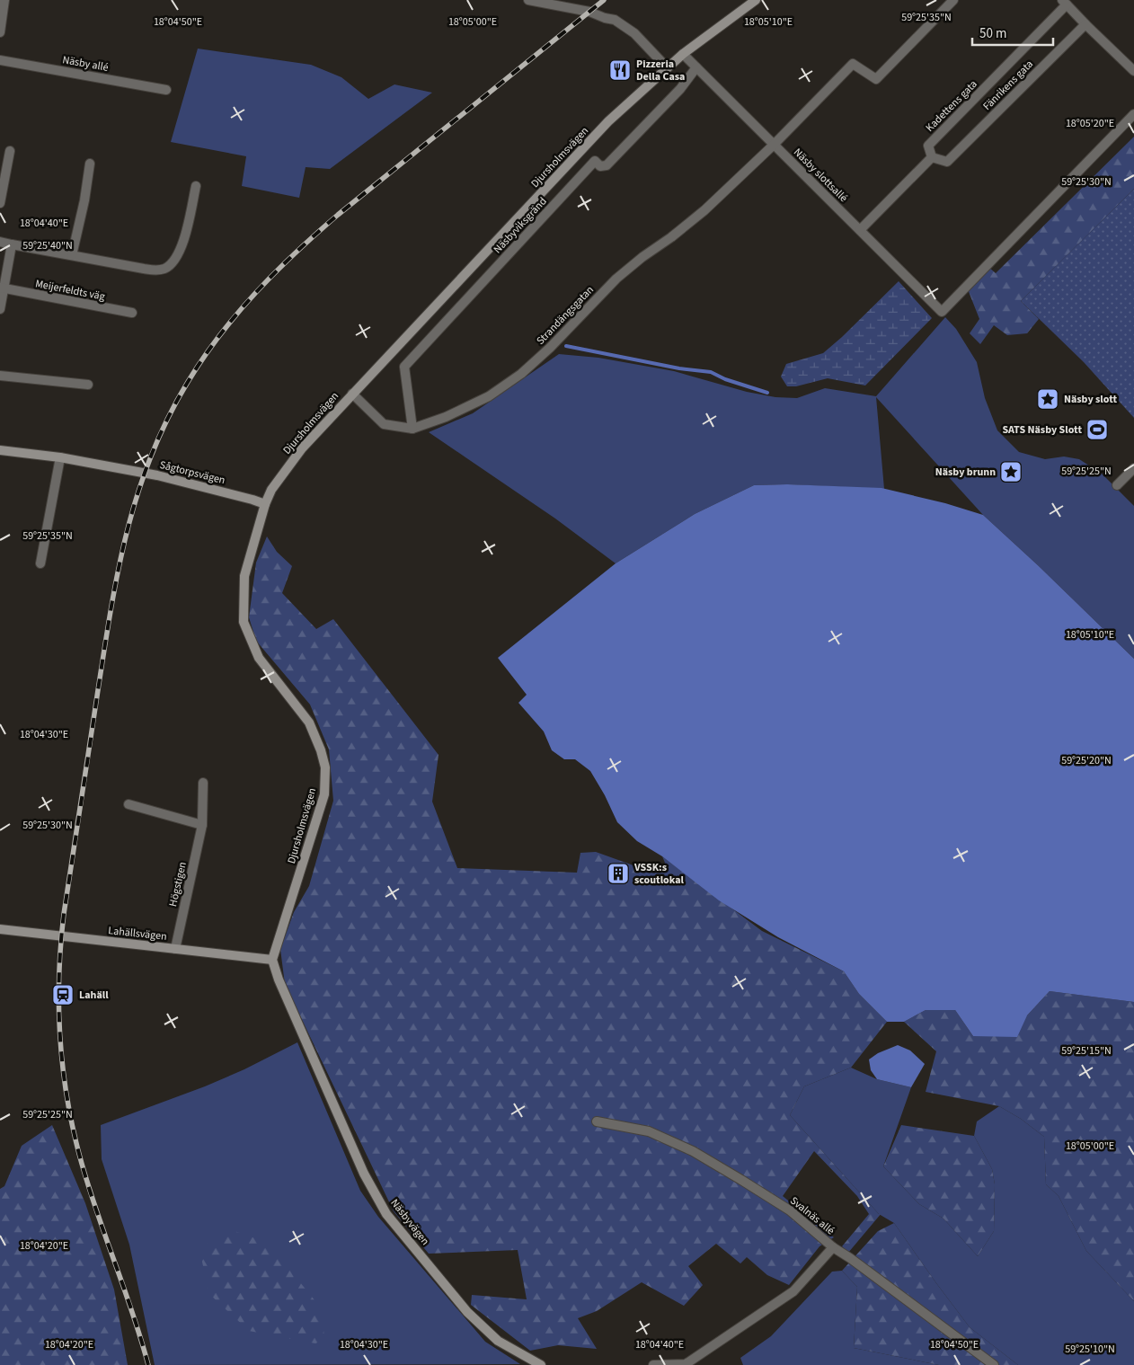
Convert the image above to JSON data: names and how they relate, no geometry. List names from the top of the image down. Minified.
{"streets":{"street":["Näsby allé","Fänrikens gata","Kadettens gata","Djursholmsvägen","Näsby slottsallé","Näsbyviksgränd","Meijerfeldts väg","Strandängsgatan","Sågtorpsvägen","Högstigen","Lahällsvägen","Svalnäs allé","Näsbyvägen"]},"crossings":[["Fänrikens gata","Kadettens gata"],["Djursholmsvägen","Näsby slottsallé"],["Djursholmsvägen","Strandängsgatan"],["Djursholmsvägen","Sågtorpsvägen"],["Djursholmsvägen","Lahällsvägen"],["Djursholmsvägen","Näsbyvägen"],["Näsby slottsallé","Näsbyviksgränd"],["Näsby slottsallé","Strandängsgatan"],["Näsbyviksgränd","Strandängsgatan"],["Högstigen","Lahällsvägen"],["Lahällsvägen","Näsbyvägen"]],"places":{"restaurant":["Pizzeria Della Casa"],"place":["Näsby slott","Näsby brunn"],"sports":["SATS Näsby Slott"],"building":["VSSK:s scoutlokal"],"station":["Lahäll"]},"scale_bar":"50 m","coordinates":["59°25'35\"N","18°04'50\"E","18°05'10\"E","18°05'00\"E","18°05'20\"E","59°25'30\"N","18°04'40\"E","59°25'40\"N","59°25'25\"N","18°04'30\"E","59°25'20\"N","59°25'15\"N","18°04'20\"E","59°25'10\"N"]}
